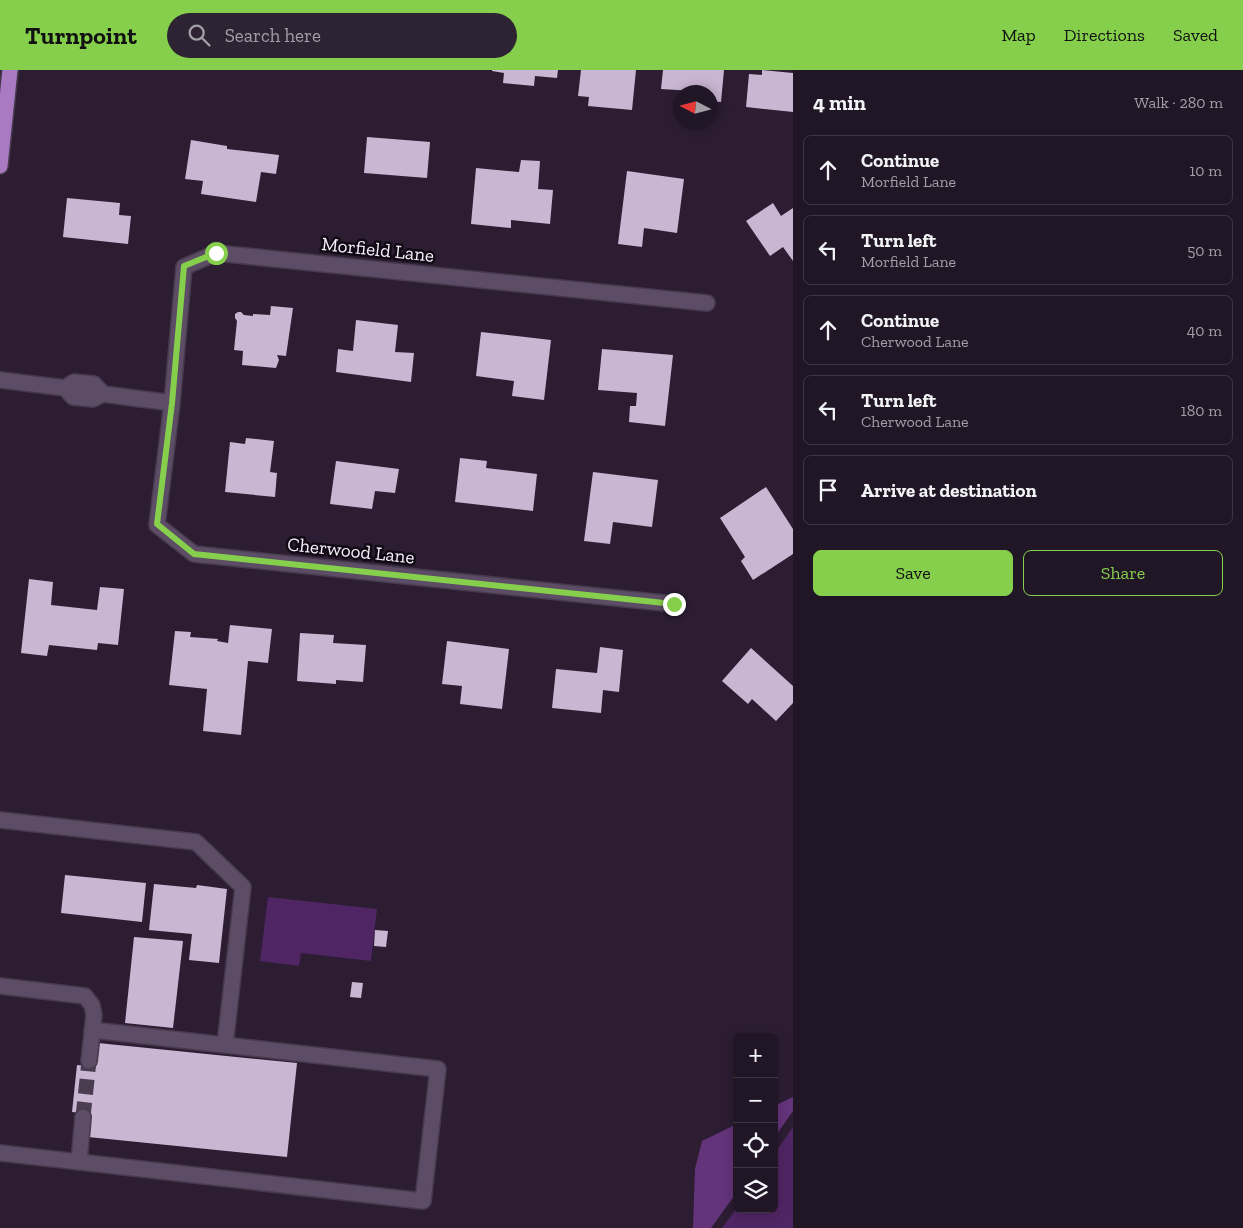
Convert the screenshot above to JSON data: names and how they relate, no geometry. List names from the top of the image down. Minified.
{"streets":{"street":["Morfield Lane","Cherwood Lane"]},"crossings":[["Morfield Lane","Cherwood Lane"]],"north":"left","page":{"header":"Turnpoint","search":"Search here","nav":["Map","Directions","Saved"],"heading":["4 min","Walk · 280 m"],"list":[["Continue","Morfield Lane","10 m"],["Turn left","Morfield Lane","50 m"],["Continue","Cherwood Lane","40 m"],["Turn left","Cherwood Lane","180 m"],"Arrive at destination"],"buttons":["Save","Share"],"map_buttons":["+","−"]}}
